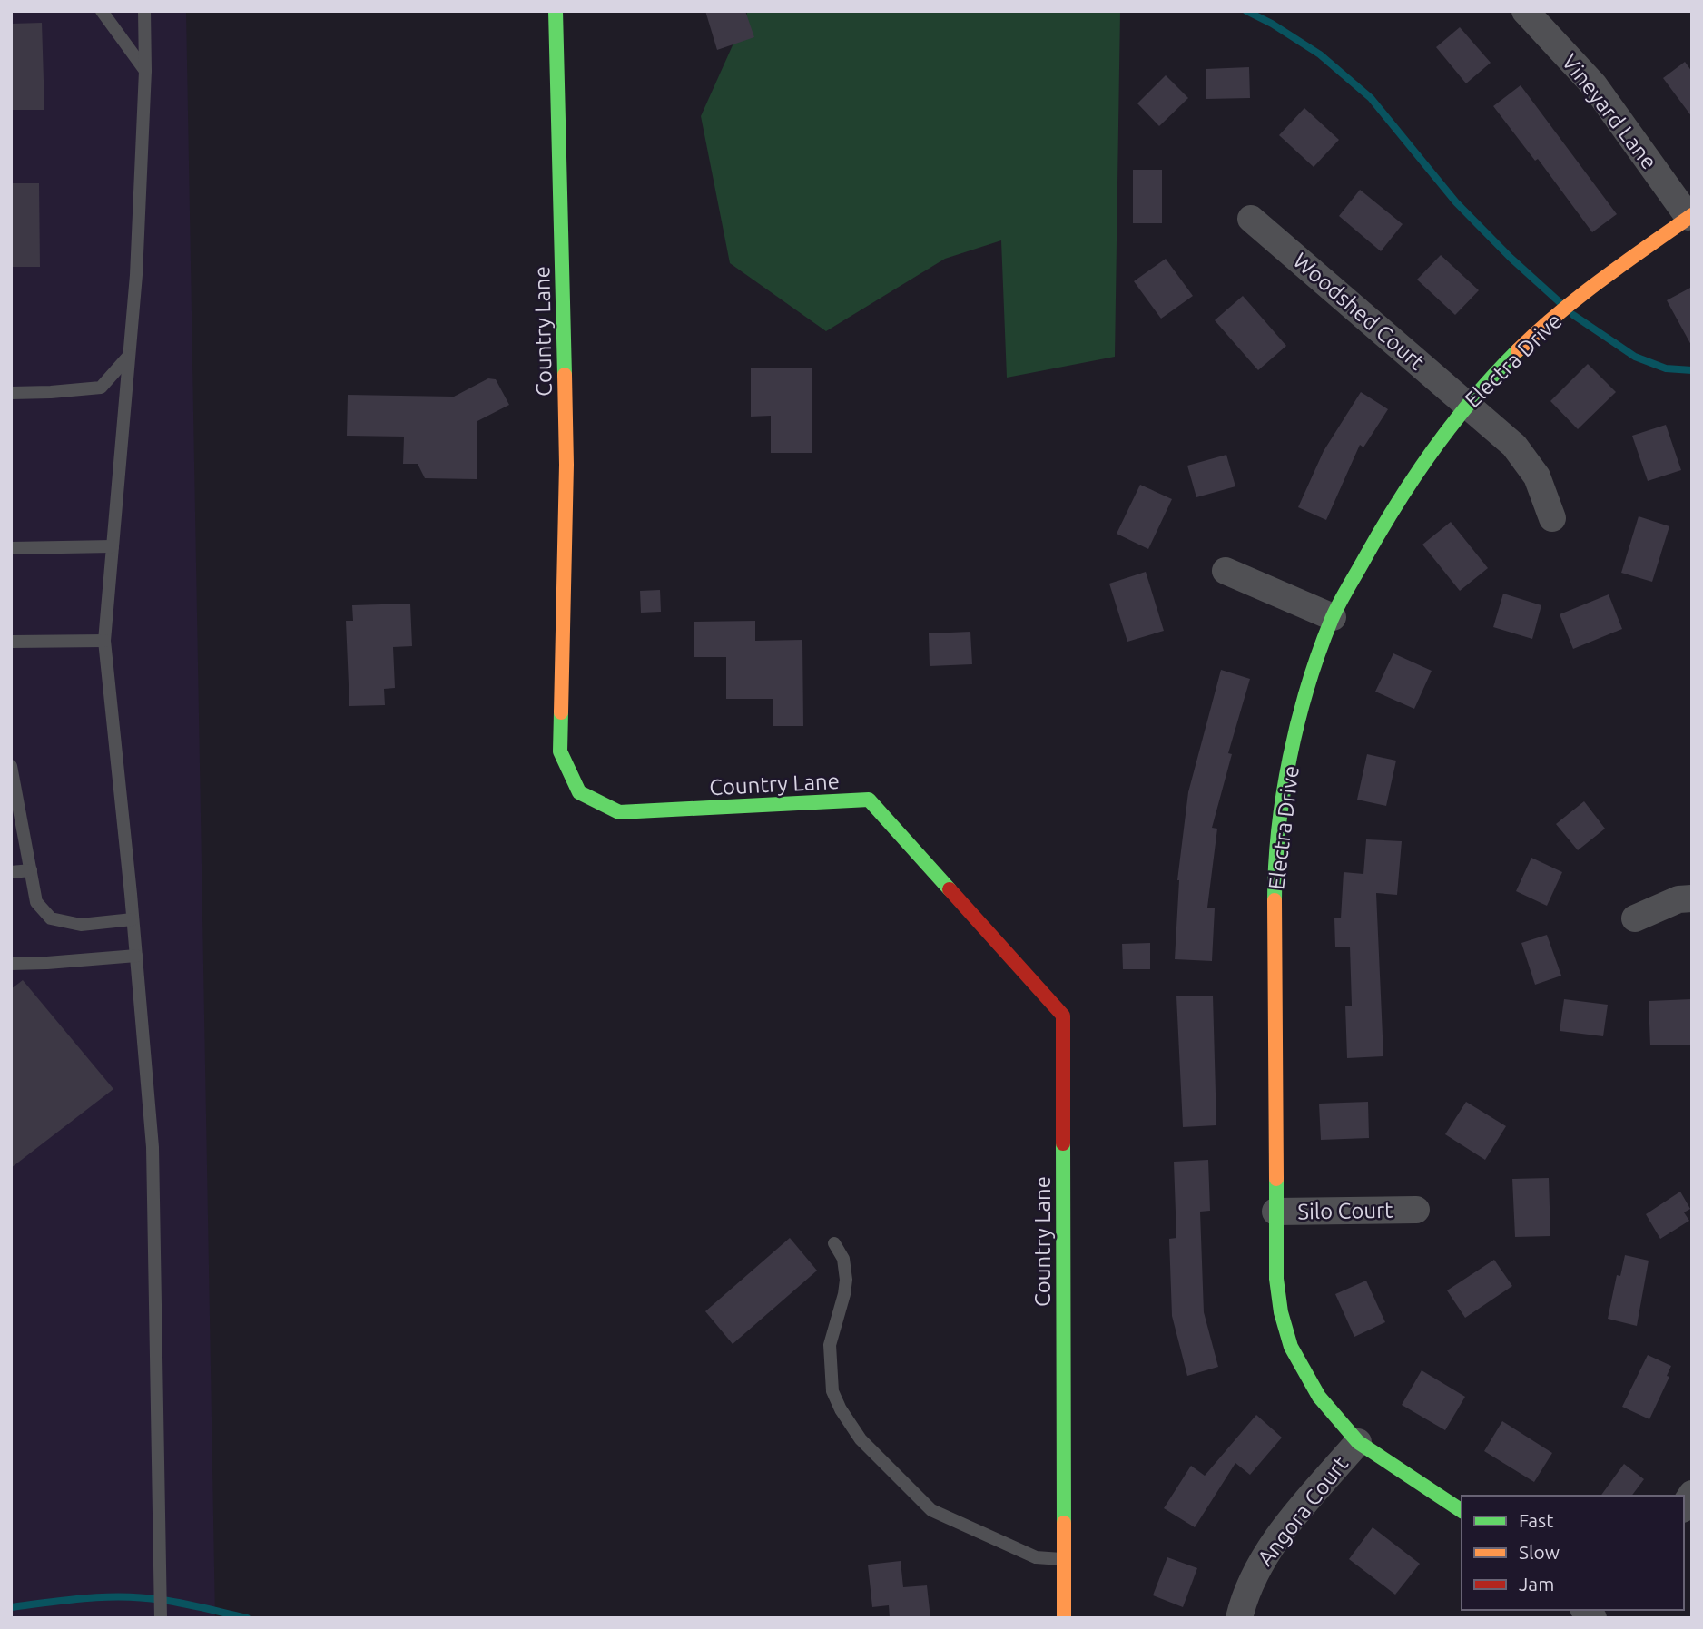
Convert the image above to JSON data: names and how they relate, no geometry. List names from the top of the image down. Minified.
{"streets":{"street":["Vineyard Lane","Woodshed Court","Country Lane","Electra Drive","Silo Court","Angora Court"]},"crossings":[["Vineyard Lane","Electra Drive"],["Woodshed Court","Electra Drive"],["Electra Drive","Silo Court"],["Electra Drive","Angora Court"]],"legend":["Fast","Slow","Jam"]}
